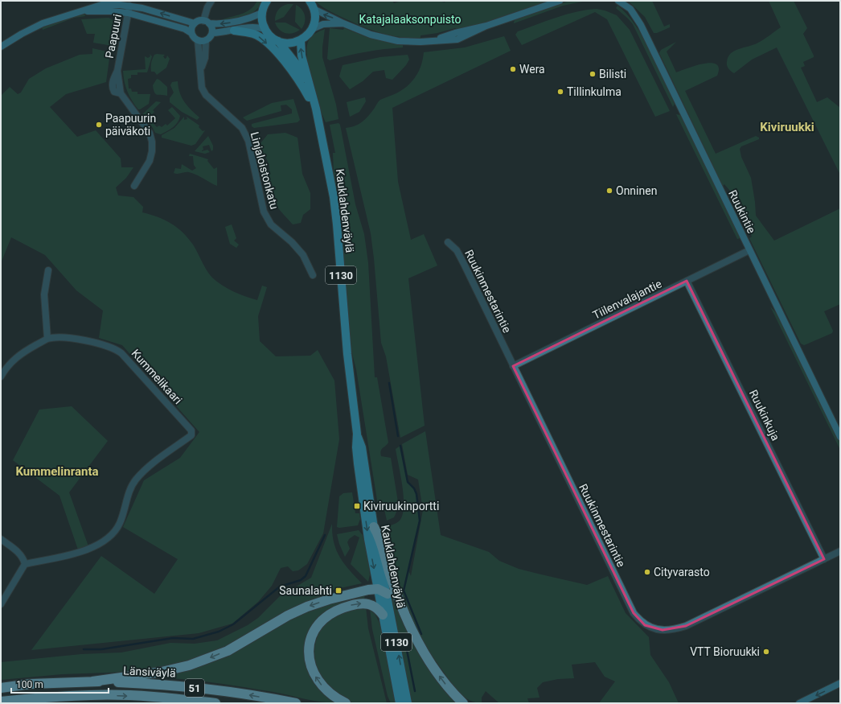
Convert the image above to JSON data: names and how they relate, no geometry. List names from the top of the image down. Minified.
{"streets":{"highway":["Länsiväylä","51"],"main road":["Kauklahdenväylä","1130"],"street":["Paapuuri","Linjaloistonkatu","Ruukintie","Ruukinmestarintie","Tiilenvalajantie","Kummelikaari","Ruukinkuja"]},"crossings":[["Ruukintie","Tiilenvalajantie"],["Ruukinmestarintie","Tiilenvalajantie"],["Ruukinmestarintie","Ruukinkuja"],["Tiilenvalajantie","Ruukinkuja"]],"districts":["Kiviruukki","Kummelinranta"],"parks":["Katajalaaksonpuisto"],"places":{"other":["Wera","Bilisti","Tillinkulma","Paapuurin päiväkoti","Onninen","Cityvarasto","VTT Bioruukki"],"transit":["Kiviruukinportti","Saunalahti"]},"scale_bar":"100 m"}
